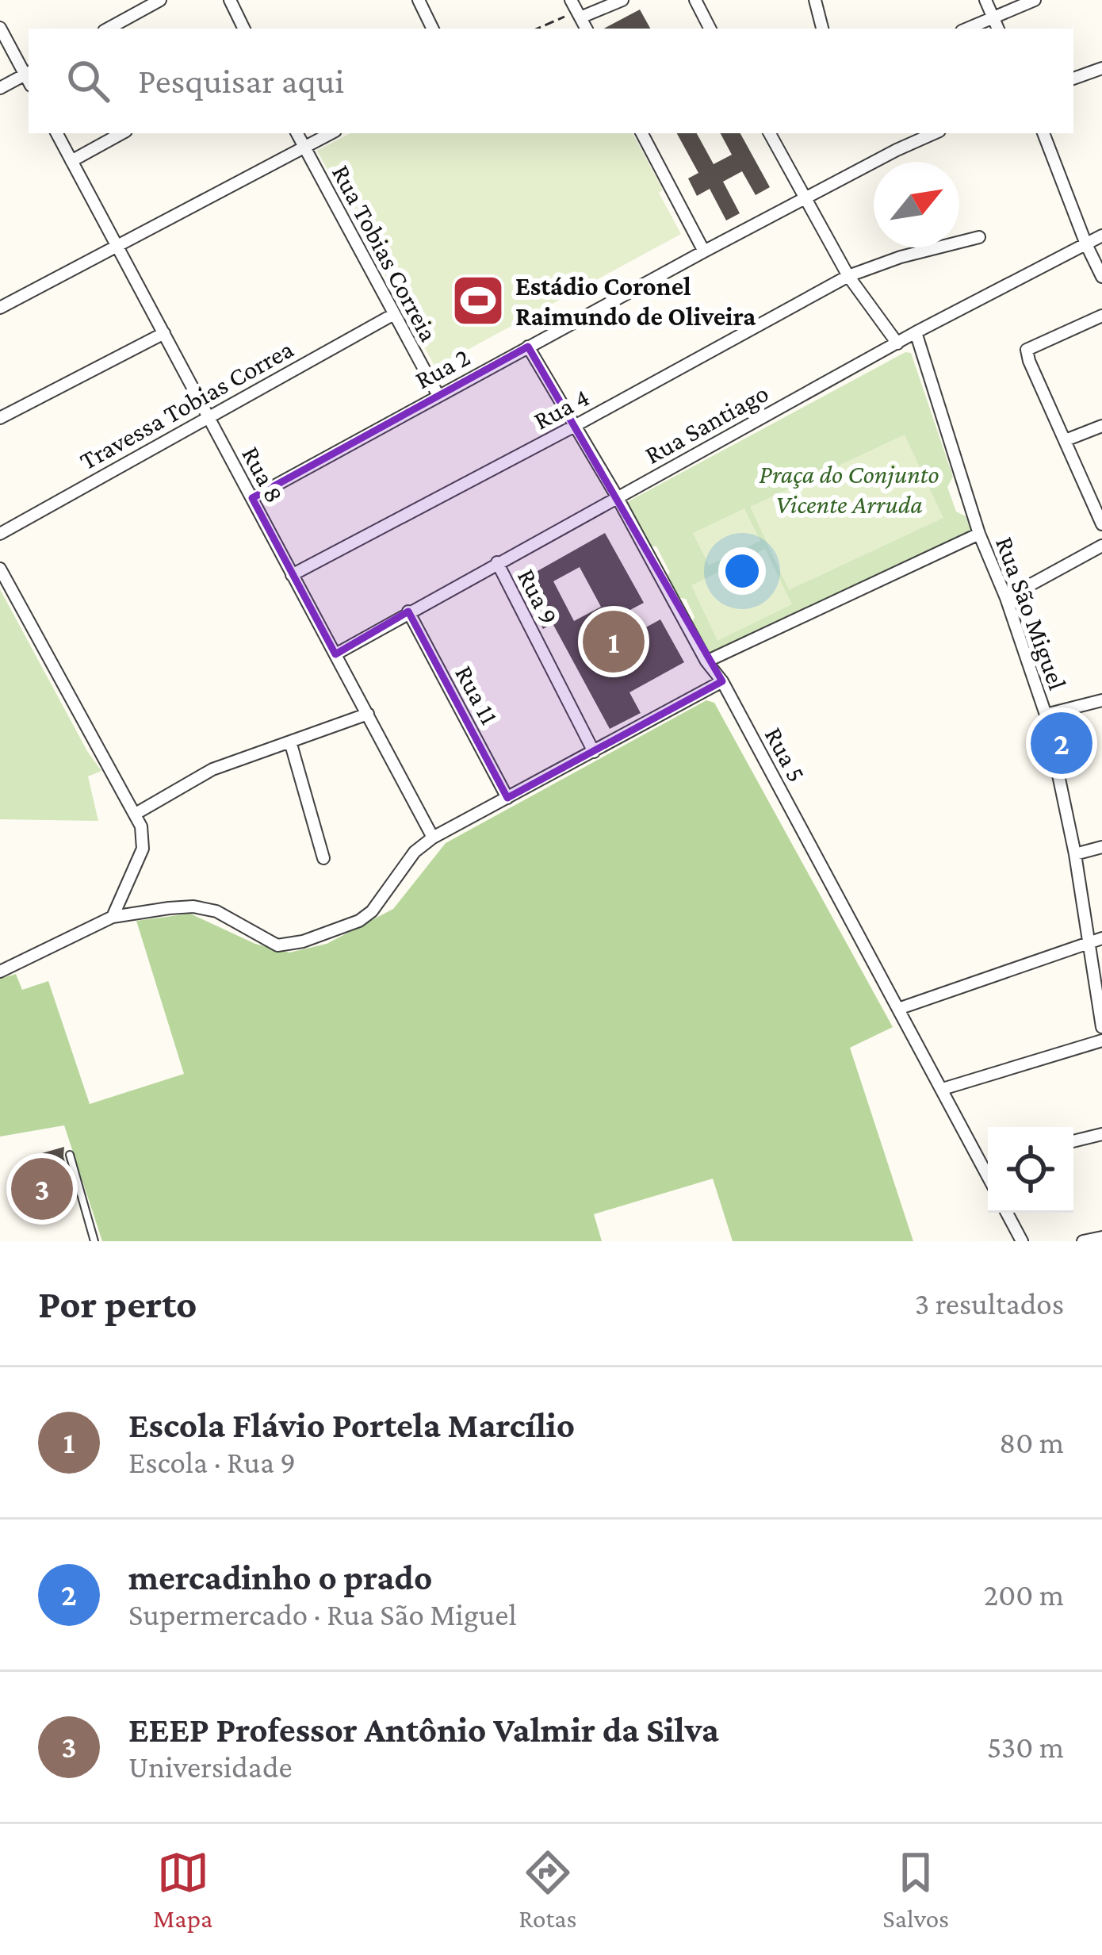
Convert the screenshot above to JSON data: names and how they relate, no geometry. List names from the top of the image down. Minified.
{"streets":{"street":["Rua Tobias Correia","Rua 2","Travessa Tobias Correa","Rua 4","Rua Santiago","Rua 8","Rua 9","Rua São Miguel","Rua 11","Rua 5"]},"crossings":[["Rua Tobias Correia","Rua 2"],["Rua Tobias Correia","Travessa Tobias Correa"],["Rua 2","Rua 8"],["Rua 2","Rua 5"],["Travessa Tobias Correa","Rua 8"],["Rua 4","Rua 8"],["Rua 4","Rua 5"],["Rua Santiago","Rua 8"],["Rua Santiago","Rua 9"],["Rua Santiago","Rua São Miguel"],["Rua Santiago","Rua 11"],["Rua Santiago","Rua 5"]],"parks":["Praça do Conjunto Vicente Arruda"],"places":{"sports":["Estádio Coronel Raimundo de Oliveira"]},"north":"top right","page":{"search":"Pesquisar aqui","pins":["1","2","3"],"heading":["Por perto","3 resultados"],"list":[{"mark":"1","name":"Escola Flávio Portela Marcílio","note":"Escola · Rua 9","value":"80 m"},{"mark":"2","name":"mercadinho o prado","note":"Supermercado · Rua São Miguel","value":"200 m"},{"mark":"3","name":"EEEP Professor Antônio Valmir da Silva","note":"Universidade","value":"530 m"}],"nav":["Mapa","Rotas","Salvos"]}}
